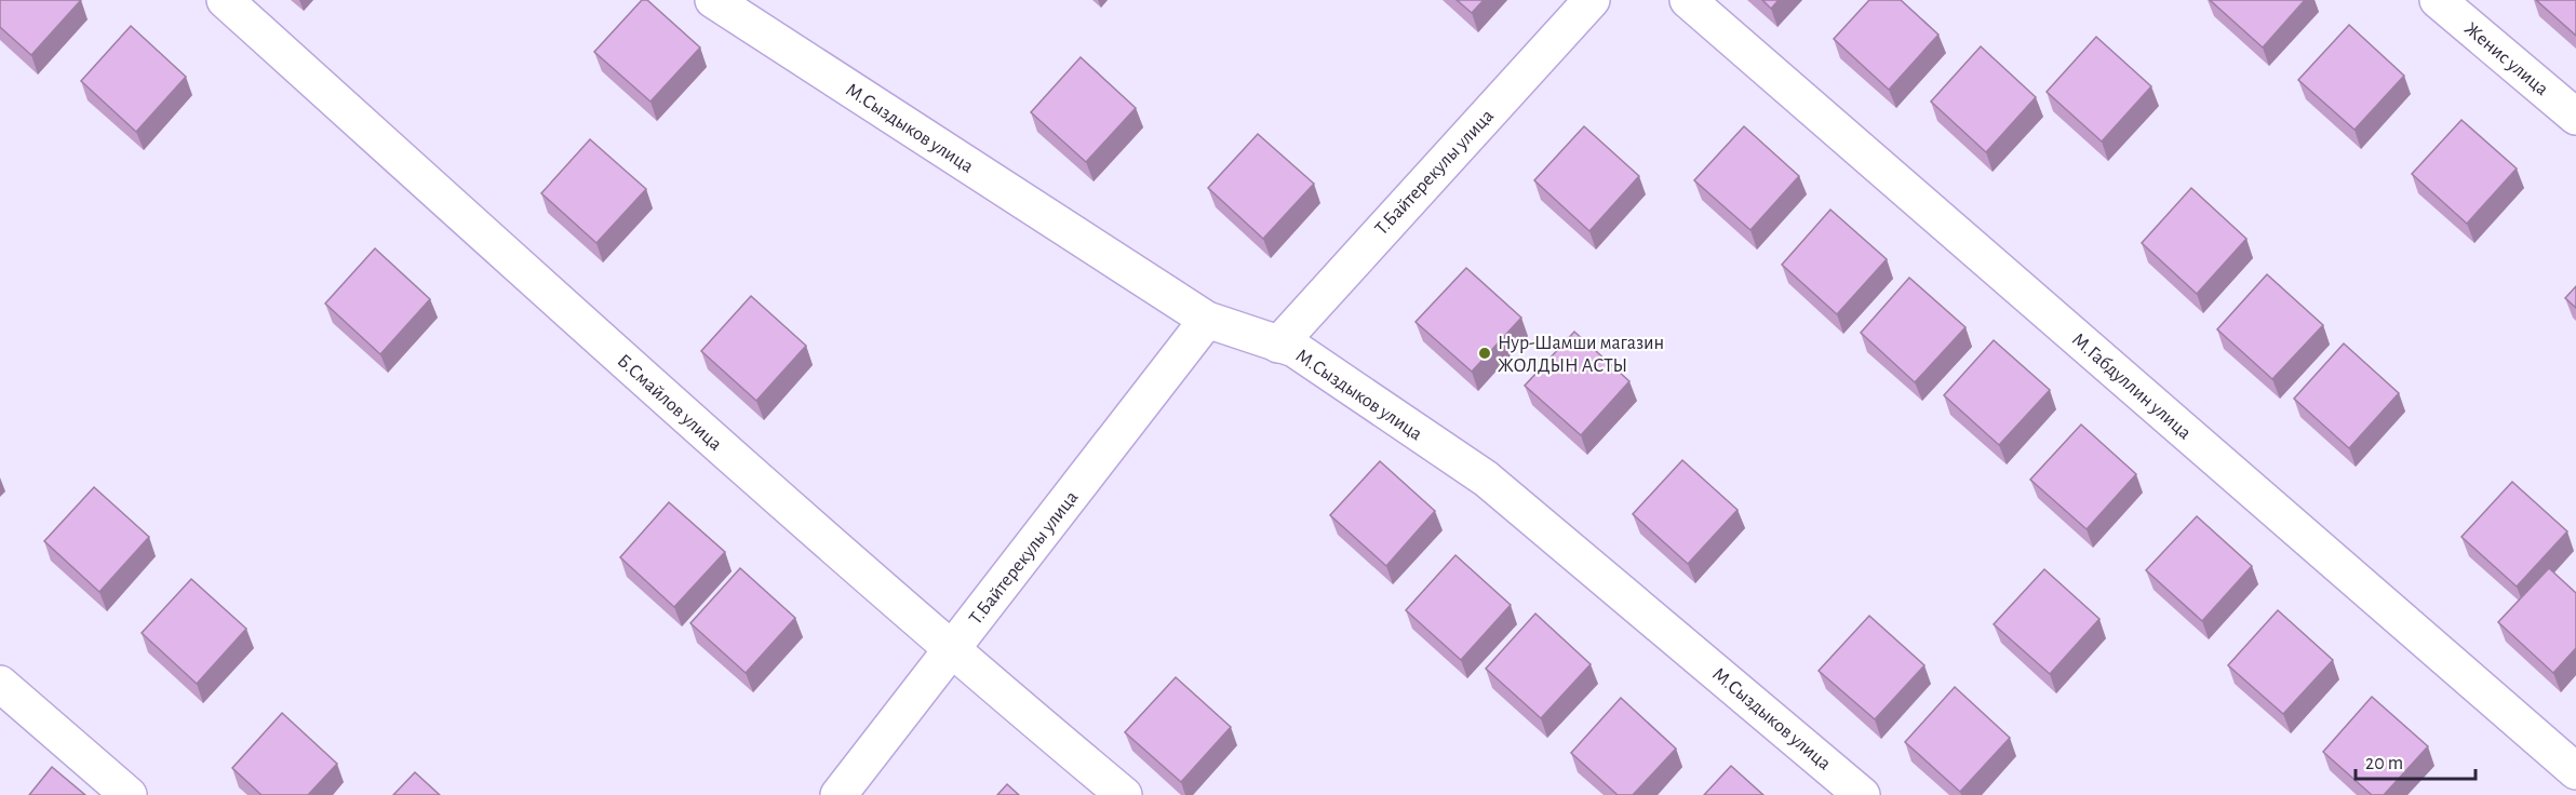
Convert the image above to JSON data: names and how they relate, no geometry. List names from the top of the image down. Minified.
{"streets":{"street":["Женис улица","М.Сыздыков улица","Т.Байтерекулы улица","М.Габдуллин улица","Б.Смайлов улица"]},"crossings":[["М.Сыздыков улица","Т.Байтерекулы улица"],["Т.Байтерекулы улица","Б.Смайлов улица"]],"places":["Нур-Шамши магазин ЖОЛДЫН АСТЫ"],"scale_bar":"20 m"}
